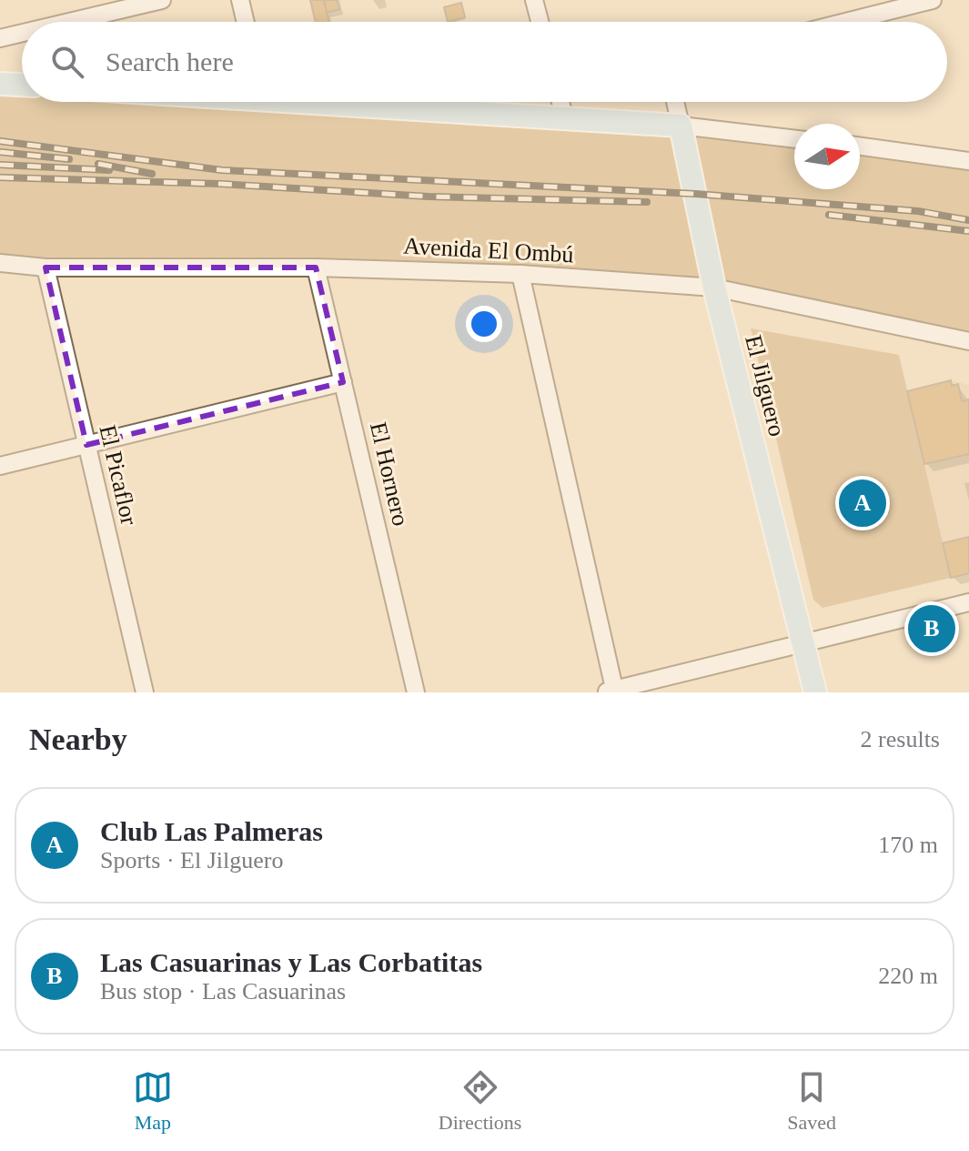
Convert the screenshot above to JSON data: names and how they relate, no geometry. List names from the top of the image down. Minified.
{"streets":{"main road":["El Jilguero"],"street":["Avenida El Ombú","El Hornero","El Picaflor"]},"crossings":[["Avenida El Ombú","El Jilguero"],["Avenida El Ombú","El Hornero"],["Avenida El Ombú","El Picaflor"]],"north":"right","page":{"search":"Search here","pins":["A","B"],"heading":["Nearby","2 results"],"list":[{"mark":"A","name":"Club Las Palmeras","note":"Sports · El Jilguero","value":"170 m"},{"mark":"B","name":"Las Casuarinas y Las Corbatitas","note":"Bus stop · Las Casuarinas","value":"220 m"}],"nav":["Map","Directions","Saved"]}}
